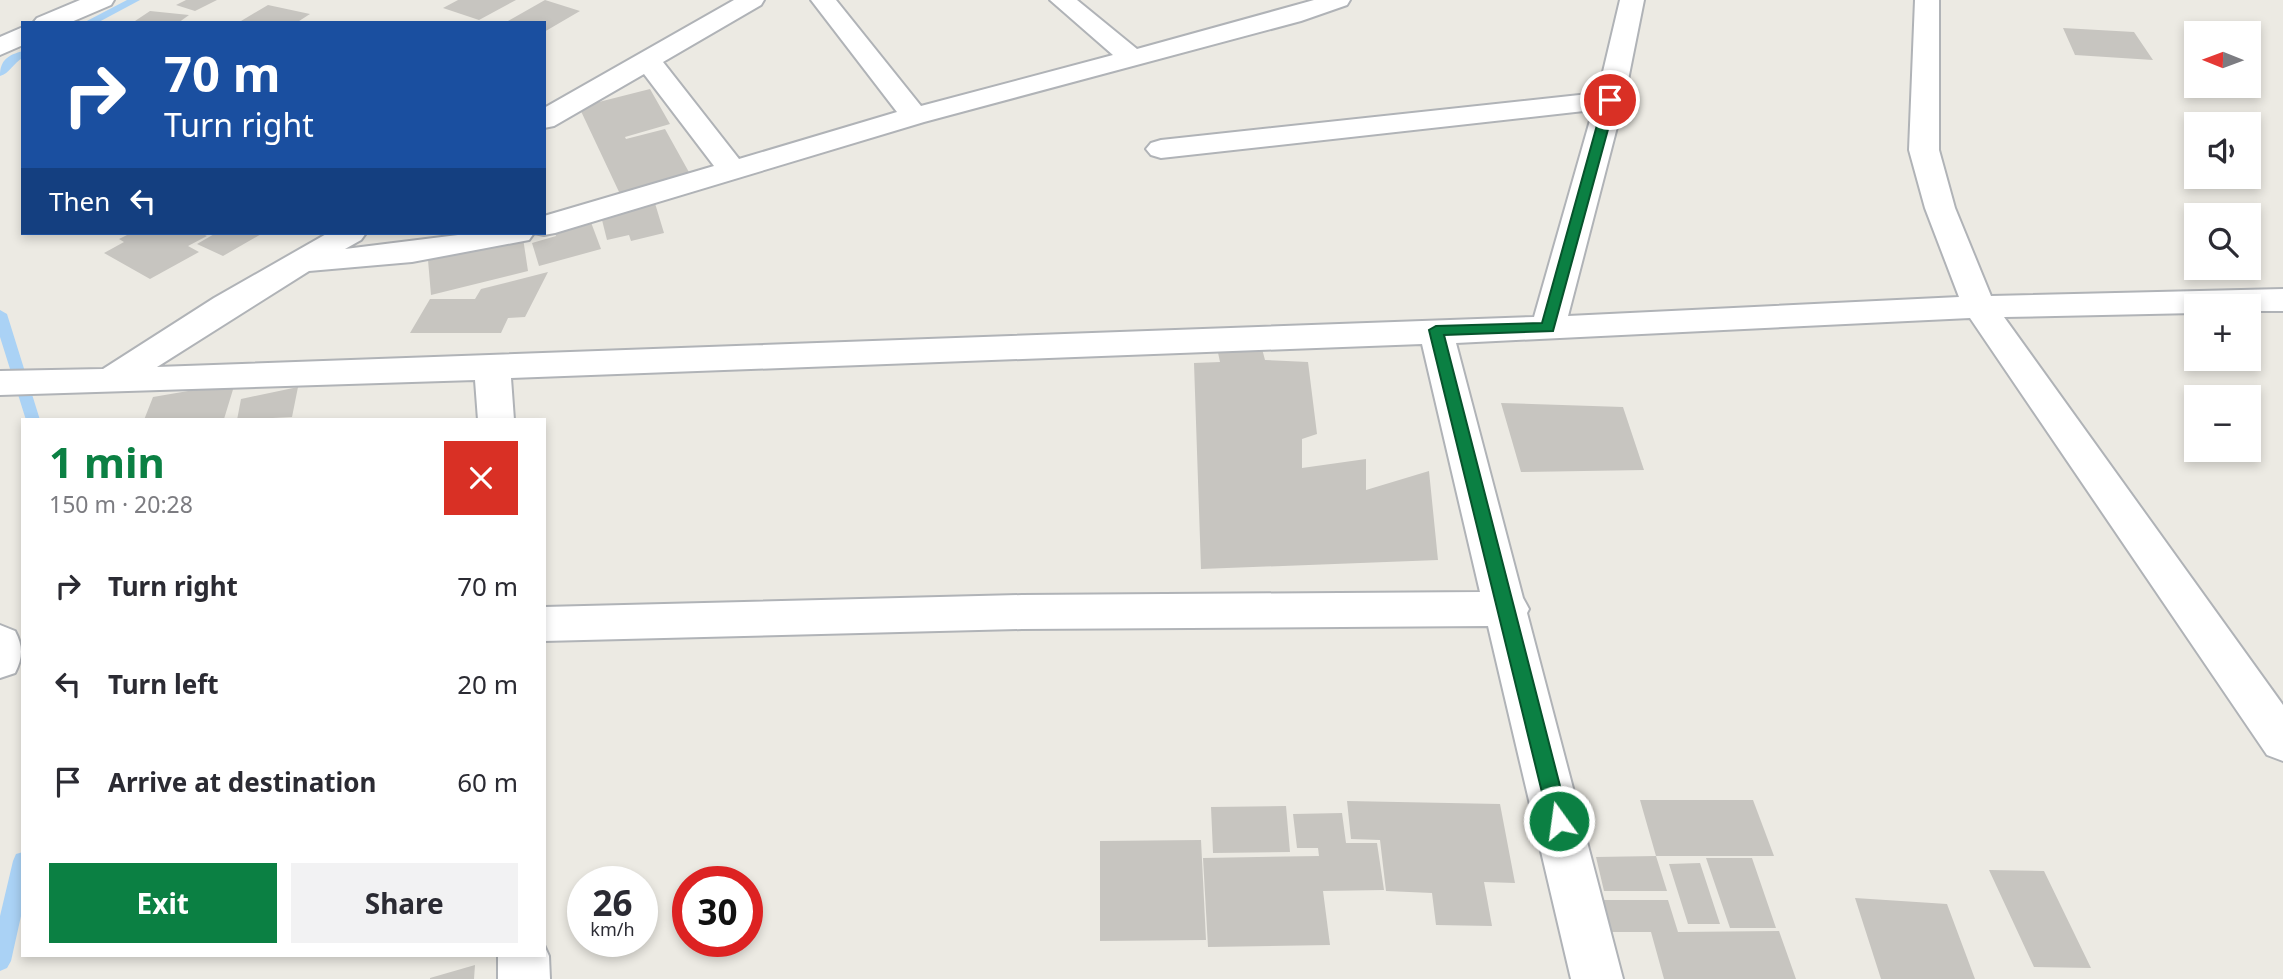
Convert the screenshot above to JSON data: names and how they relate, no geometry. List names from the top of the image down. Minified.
{"north":"left","page":{"map_buttons":["+","−"],"turn":["70 m","Turn right"],"then":"Then","heading":["1 min","150 m · 20:28"],"list":[{"name":"Turn right","value":"70 m"},{"name":"Turn left","value":"20 m"},{"name":"Arrive at destination","value":"60 m"}],"buttons":["Exit","Share"],"speed":"26 km/h","limit":"30"}}
